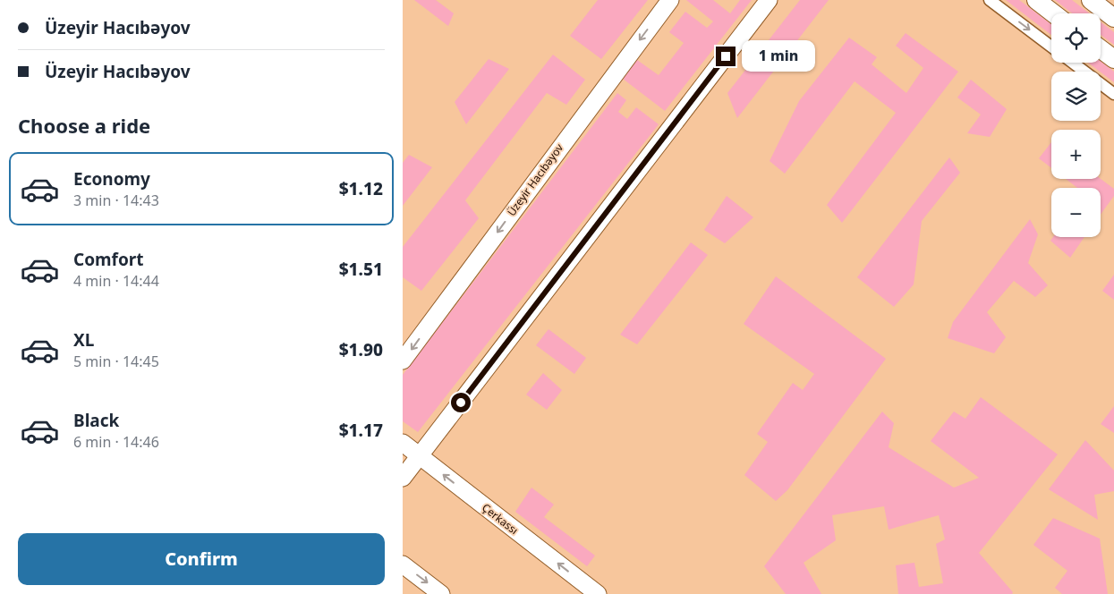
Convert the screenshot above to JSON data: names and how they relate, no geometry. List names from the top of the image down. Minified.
{"streets":{"street":["Üzeyir Hacıbəyov","Çerkassı"]},"one_way":["Çerkassı"],"page":{"banner":["Üzeyir Hacıbəyov","Üzeyir Hacıbəyov"],"map_buttons":["+","−"],"bubble":"1 min","heading":"Choose a ride","list":[{"name":"Economy","note":"3 min · 14:43","value":"$1.12"},{"name":"Comfort","note":"4 min · 14:44","value":"$1.51"},{"name":"XL","note":"5 min · 14:45","value":"$1.90"},{"name":"Black","note":"6 min · 14:46","value":"$1.17"}],"buttons":"Confirm"}}
